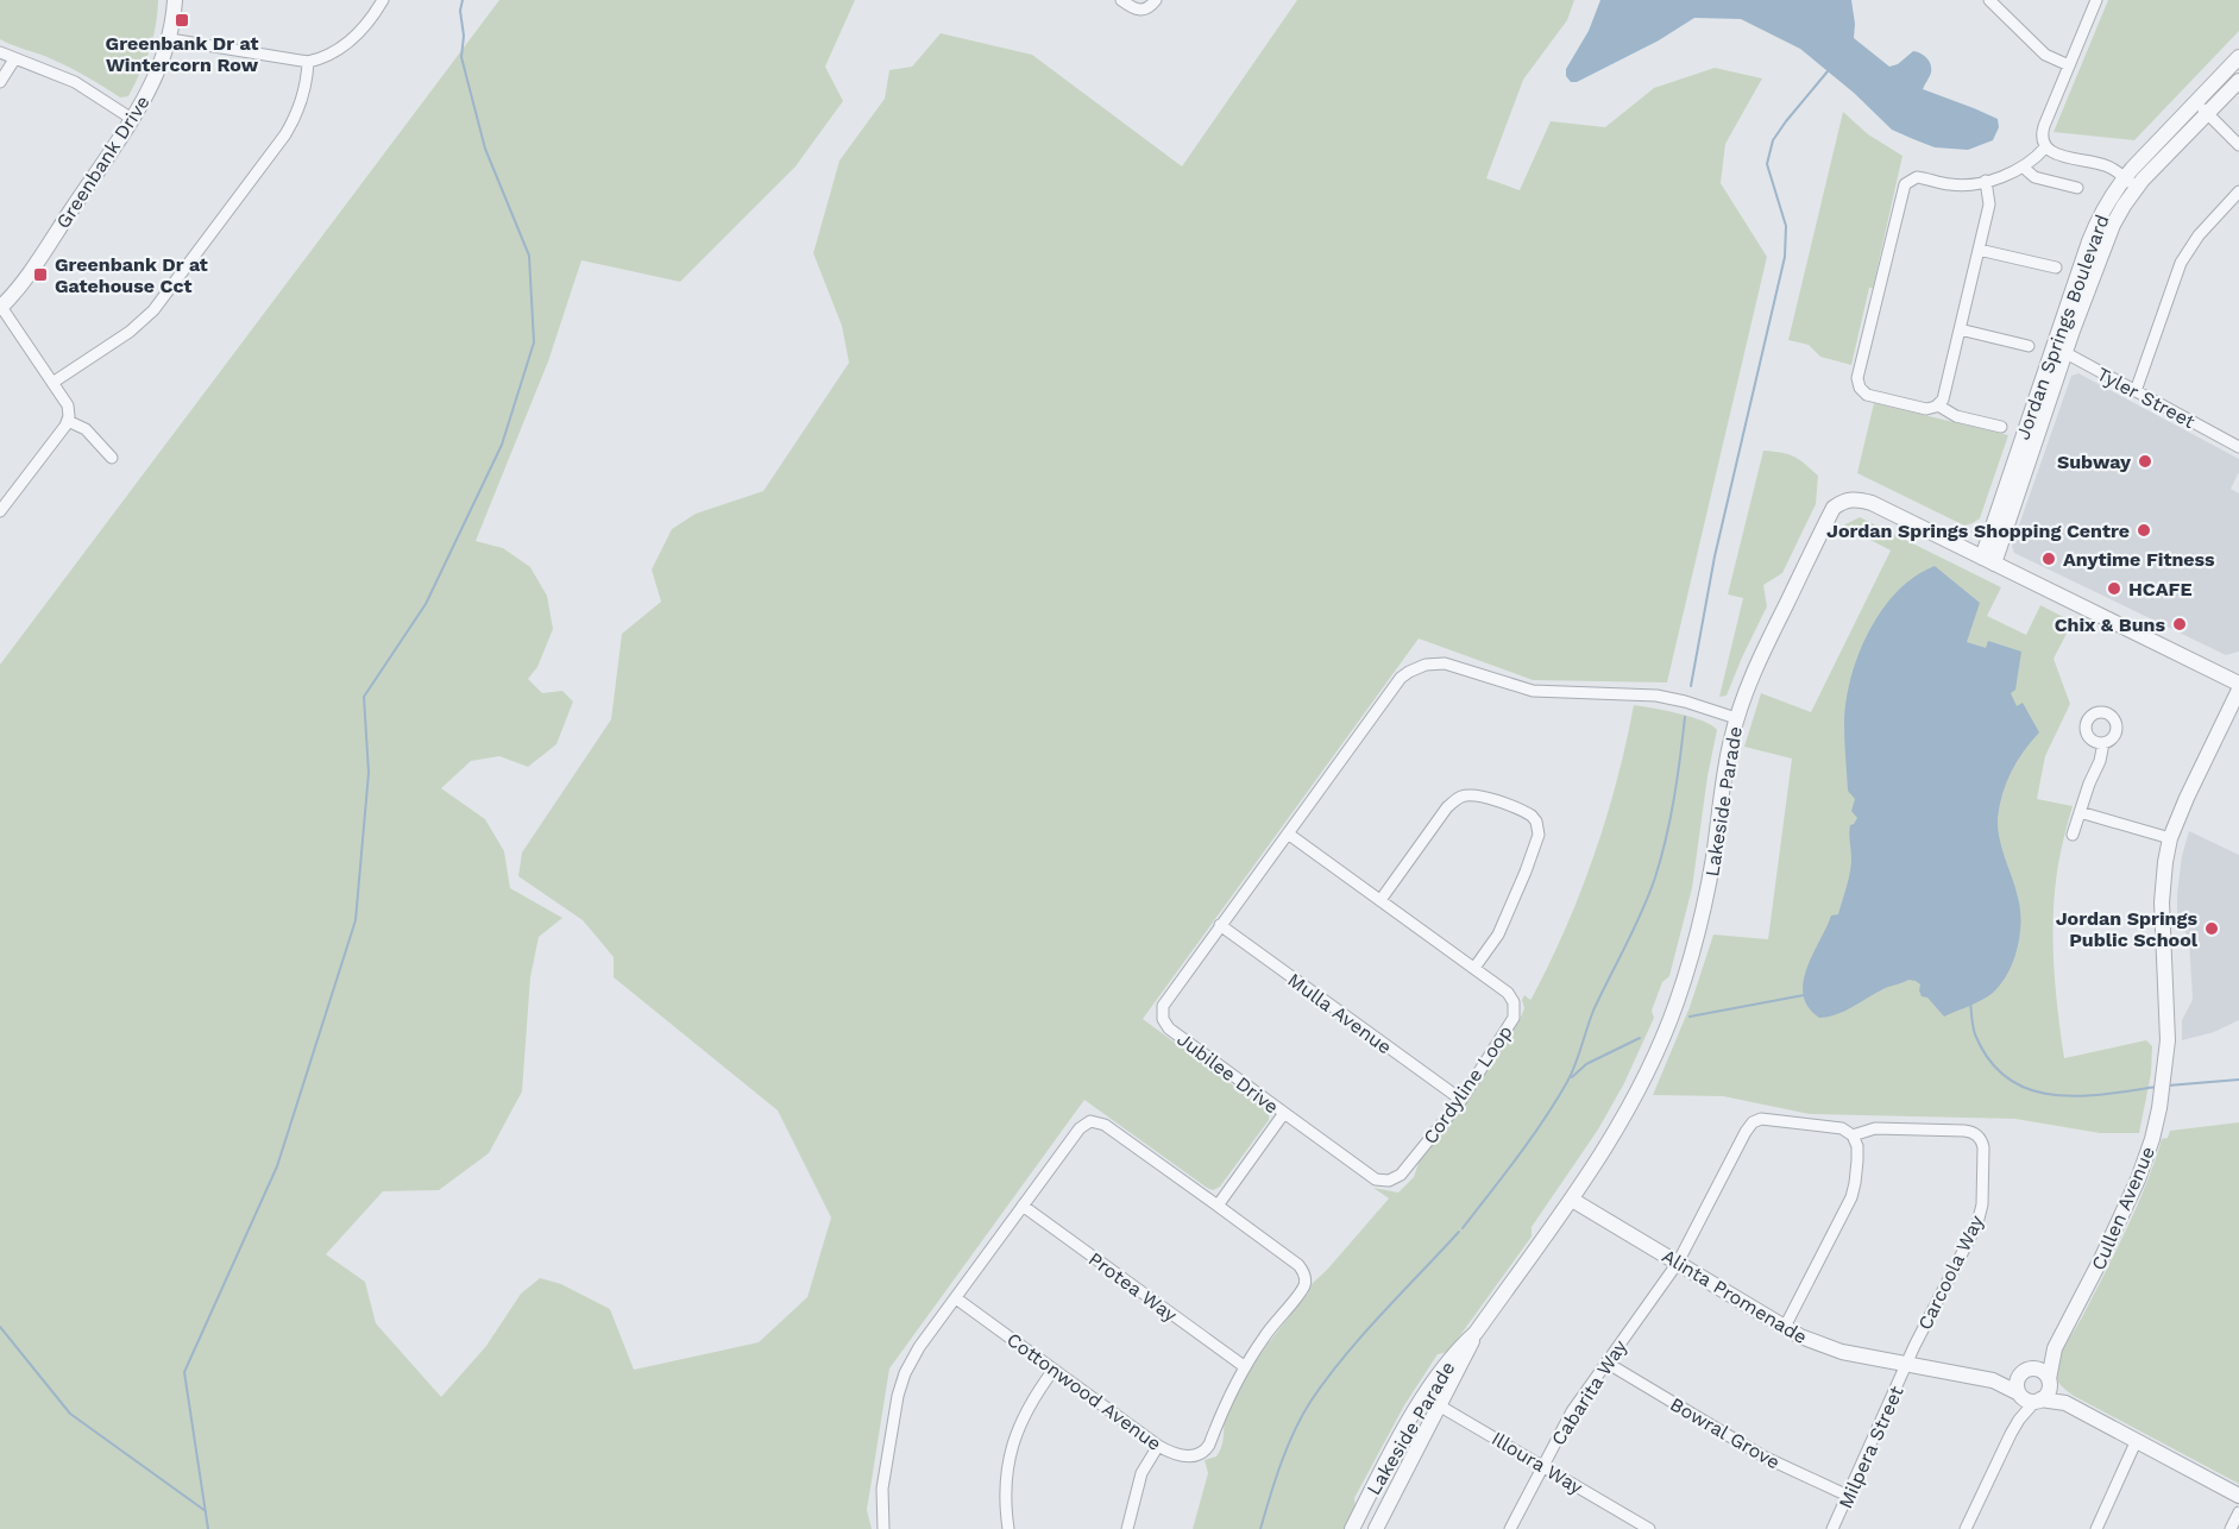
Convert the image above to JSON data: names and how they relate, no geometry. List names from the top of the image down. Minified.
{"streets":{"street":["Greenbank Drive","Jordan Springs Boulevard","Tyler Street","Lakeside Parade","Mulla Avenue","Jubilee Drive","Cordyline Loop","Cullen Avenue","Carcoola Way","Protea Way","Alinta Promenade","Cottonwood Avenue","Cabarita Way","Bowral Grove","Milpera Street","Illoura Way"]},"crossings":[["Jordan Springs Boulevard","Tyler Street"],["Jordan Springs Boulevard","Lakeside Parade"],["Lakeside Parade","Jubilee Drive"],["Lakeside Parade","Alinta Promenade"],["Lakeside Parade","Illoura Way"],["Mulla Avenue","Jubilee Drive"],["Mulla Avenue","Cordyline Loop"],["Jubilee Drive","Cordyline Loop"],["Jubilee Drive","Cottonwood Avenue"],["Cullen Avenue","Alinta Promenade"],["Carcoola Way","Alinta Promenade"],["Carcoola Way","Cabarita Way"],["Carcoola Way","Milpera Street"],["Protea Way","Cottonwood Avenue"],["Alinta Promenade","Cabarita Way"],["Alinta Promenade","Milpera Street"],["Cabarita Way","Bowral Grove"],["Cabarita Way","Illoura Way"],["Bowral Grove","Milpera Street"]],"places":{"transit":["Greenbank Dr at Wintercorn Row","Greenbank Dr at Gatehouse Cct"],"other":["Subway","Jordan Springs Shopping Centre","Anytime Fitness","HCAFE","Chix & Buns","Jordan Springs Public School"]}}
